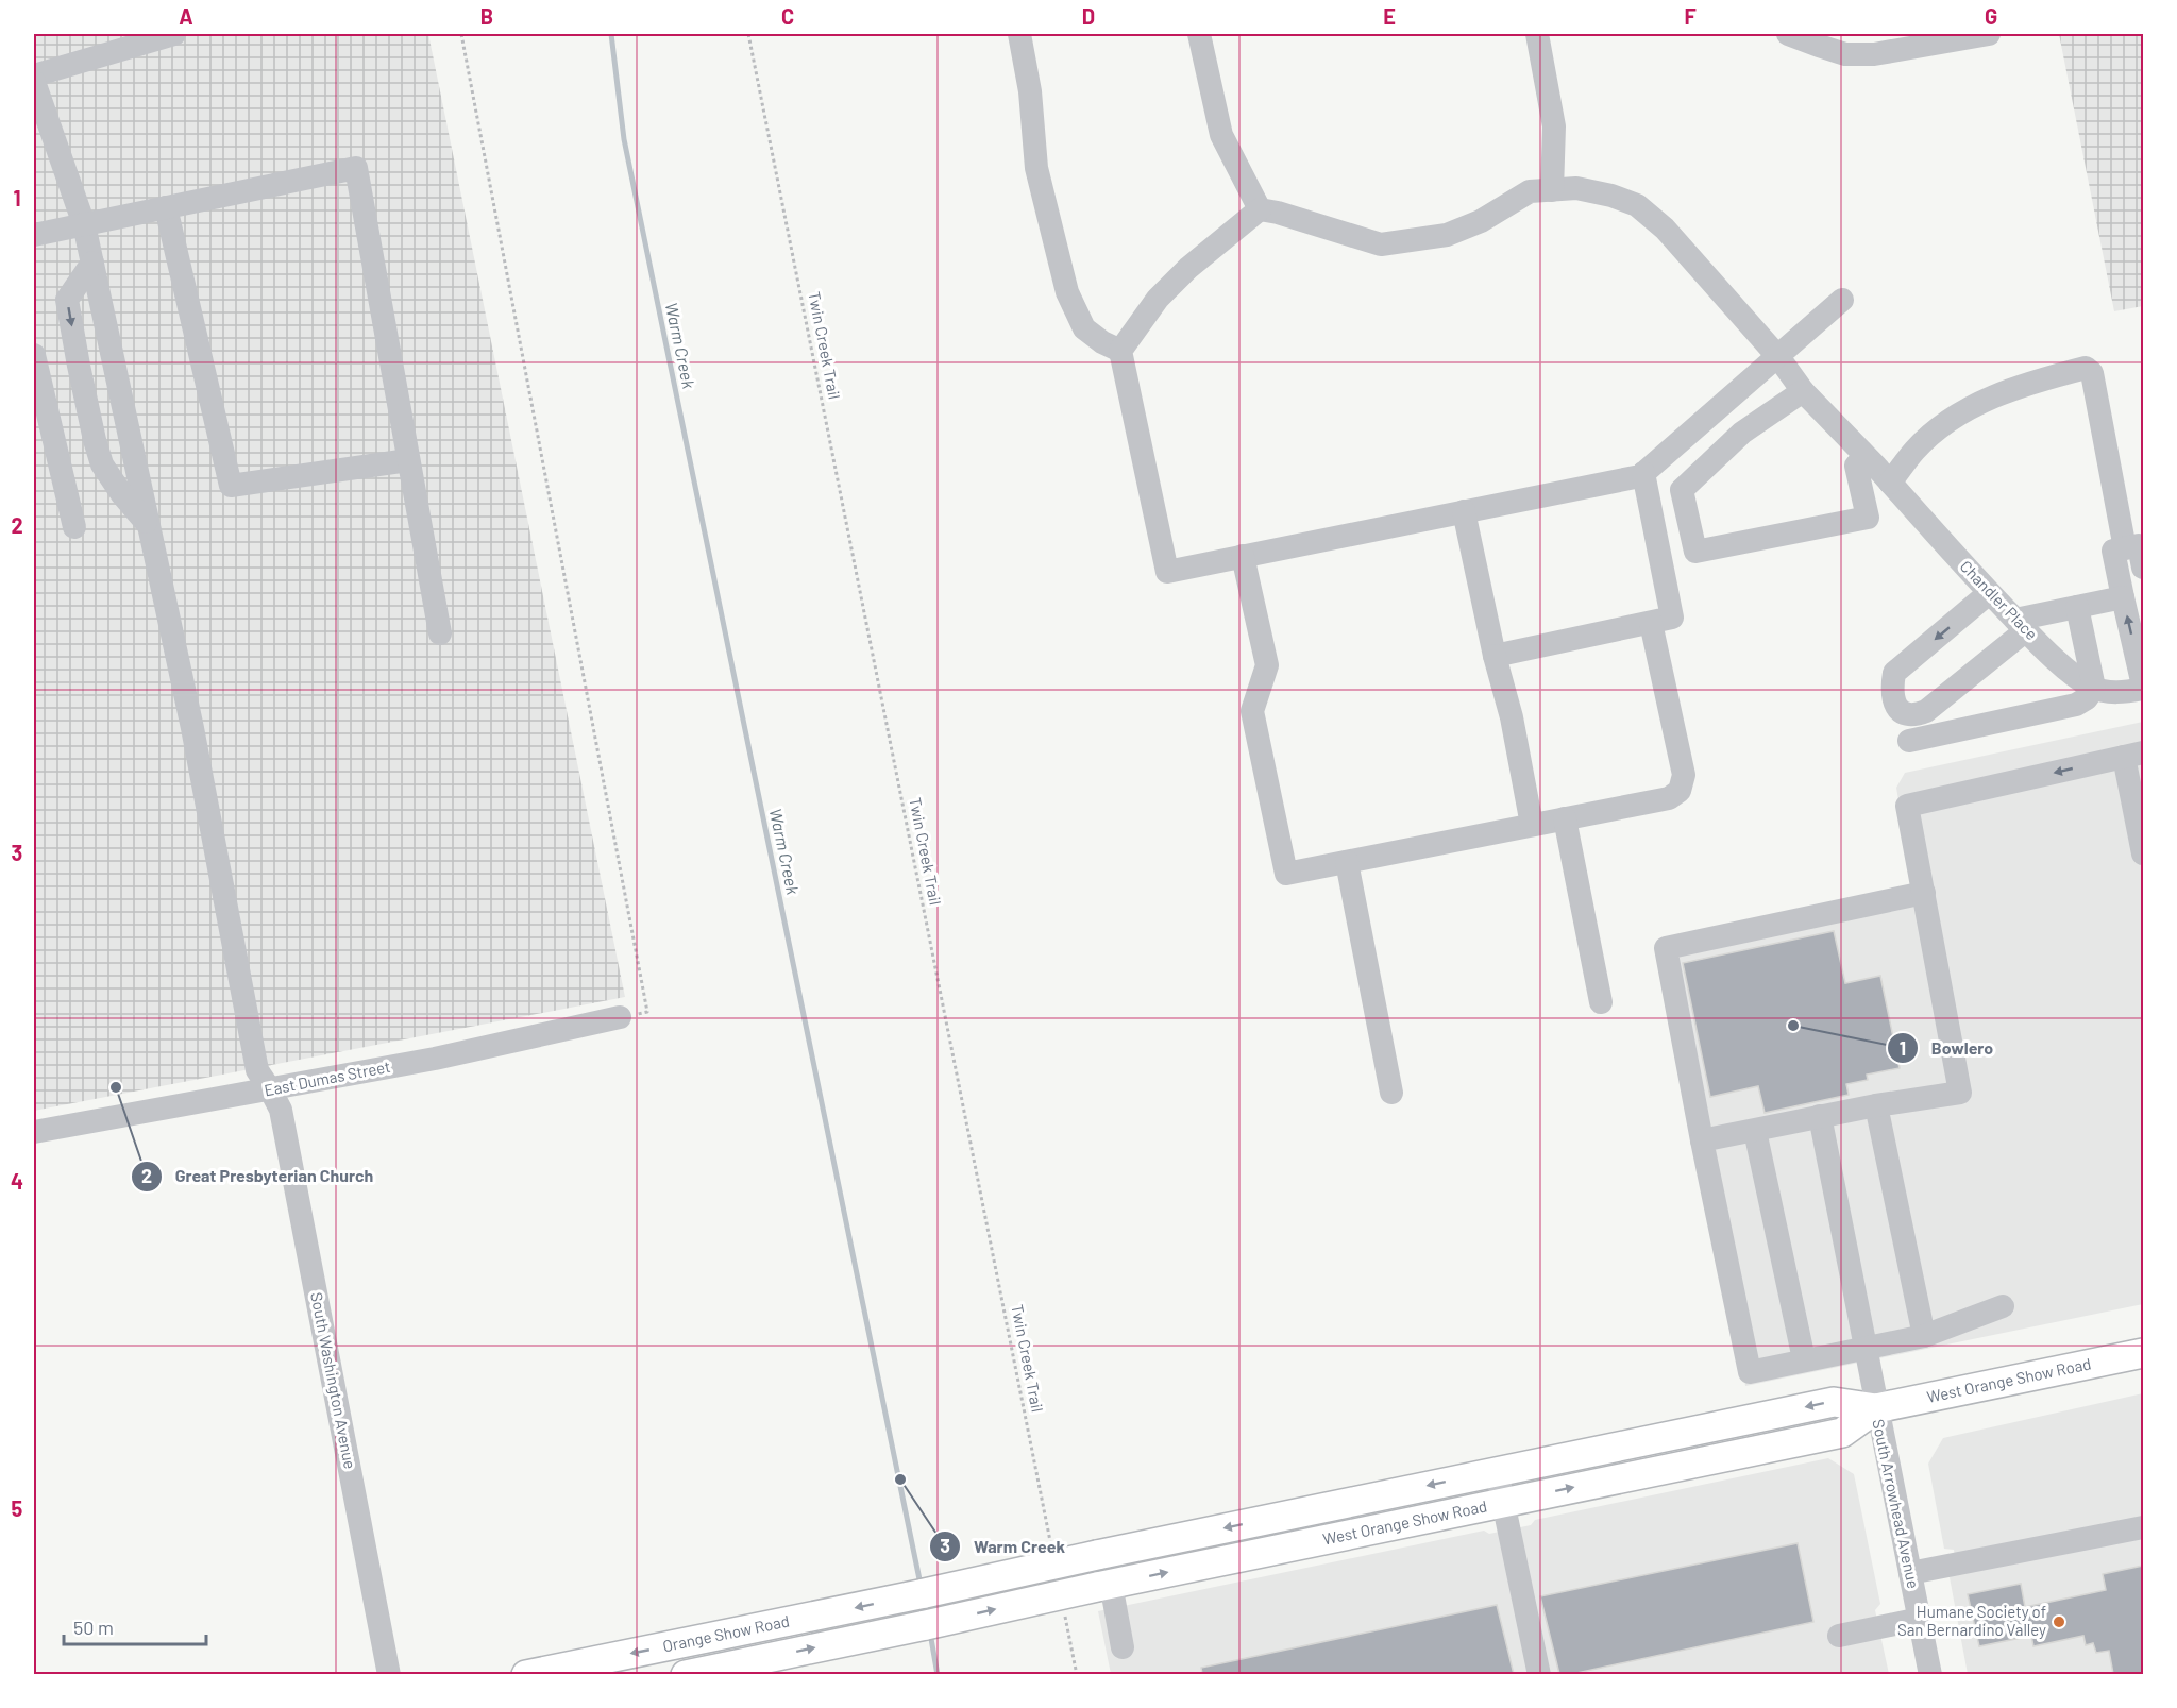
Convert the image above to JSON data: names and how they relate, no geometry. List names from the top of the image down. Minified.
{"streets":{"main road":["West Orange Show Road","Orange Show Road"],"street":["Chandler Place","East Dumas Street","South Washington Avenue","South Arrowhead Avenue"],"path":["Twin Creek Trail"]},"crossings":[["East Dumas Street","South Washington Avenue"],["West Orange Show Road","South Arrowhead Avenue"],["West Orange Show Road","Orange Show Road"]],"water":["Warm Creek"],"places":["Bowlero","Great Presbyterian Church","Warm Creek","Humane Society of San Bernardino Valley"],"scale_bar":"50 m","grid":{"columns":["A","B","C","D","E","F","G"],"rows":["1","2","3","4","5"]}}
